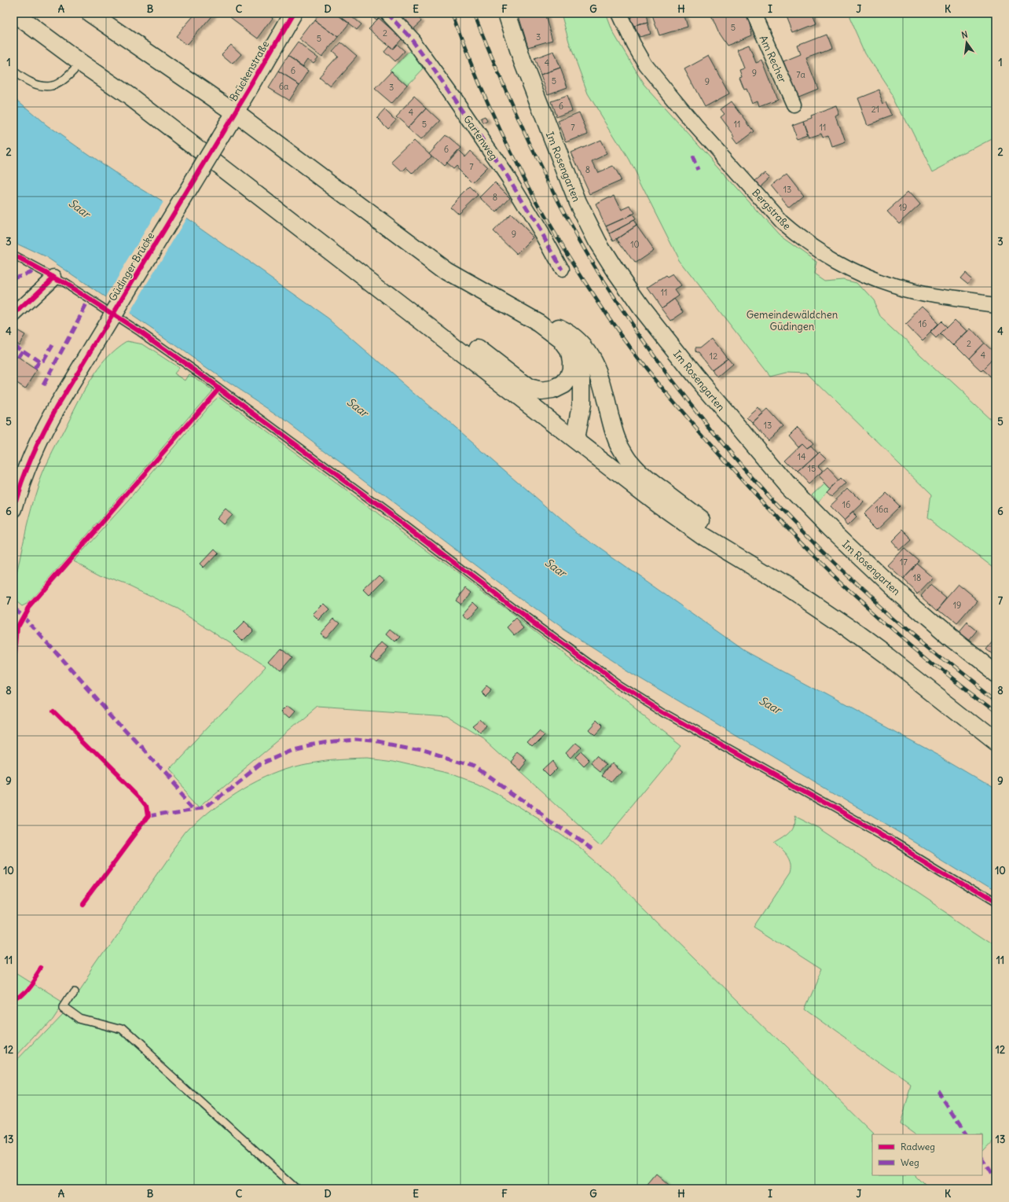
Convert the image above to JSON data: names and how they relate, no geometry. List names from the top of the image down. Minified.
{"streets":{"main road":["Brückenstraße","Im Rosengarten","Güdinger Brücke"],"street":["Am Recher","Gartenweg","Bergstraße"]},"crossings":[["Brückenstraße","Güdinger Brücke"]],"water":["Saar"],"parks":["Gemeindewäldchen Güdingen"],"house_numbers":["5","2","3","5","4","6","9","7a","5","9","6a","3","6","21","4","5","11","7","11","6","7","8","13","8","19","9","10","11","16","2","4","12","13","14","15","16","16a","17","18","19"],"legend":["Radweg","Weg"],"north":"top","grid":{"columns":["A","B","C","D","E","F","G","H","I","J","K"],"rows":["1","2","3","4","5","6","7","8","9","10","11","12","13"]}}
